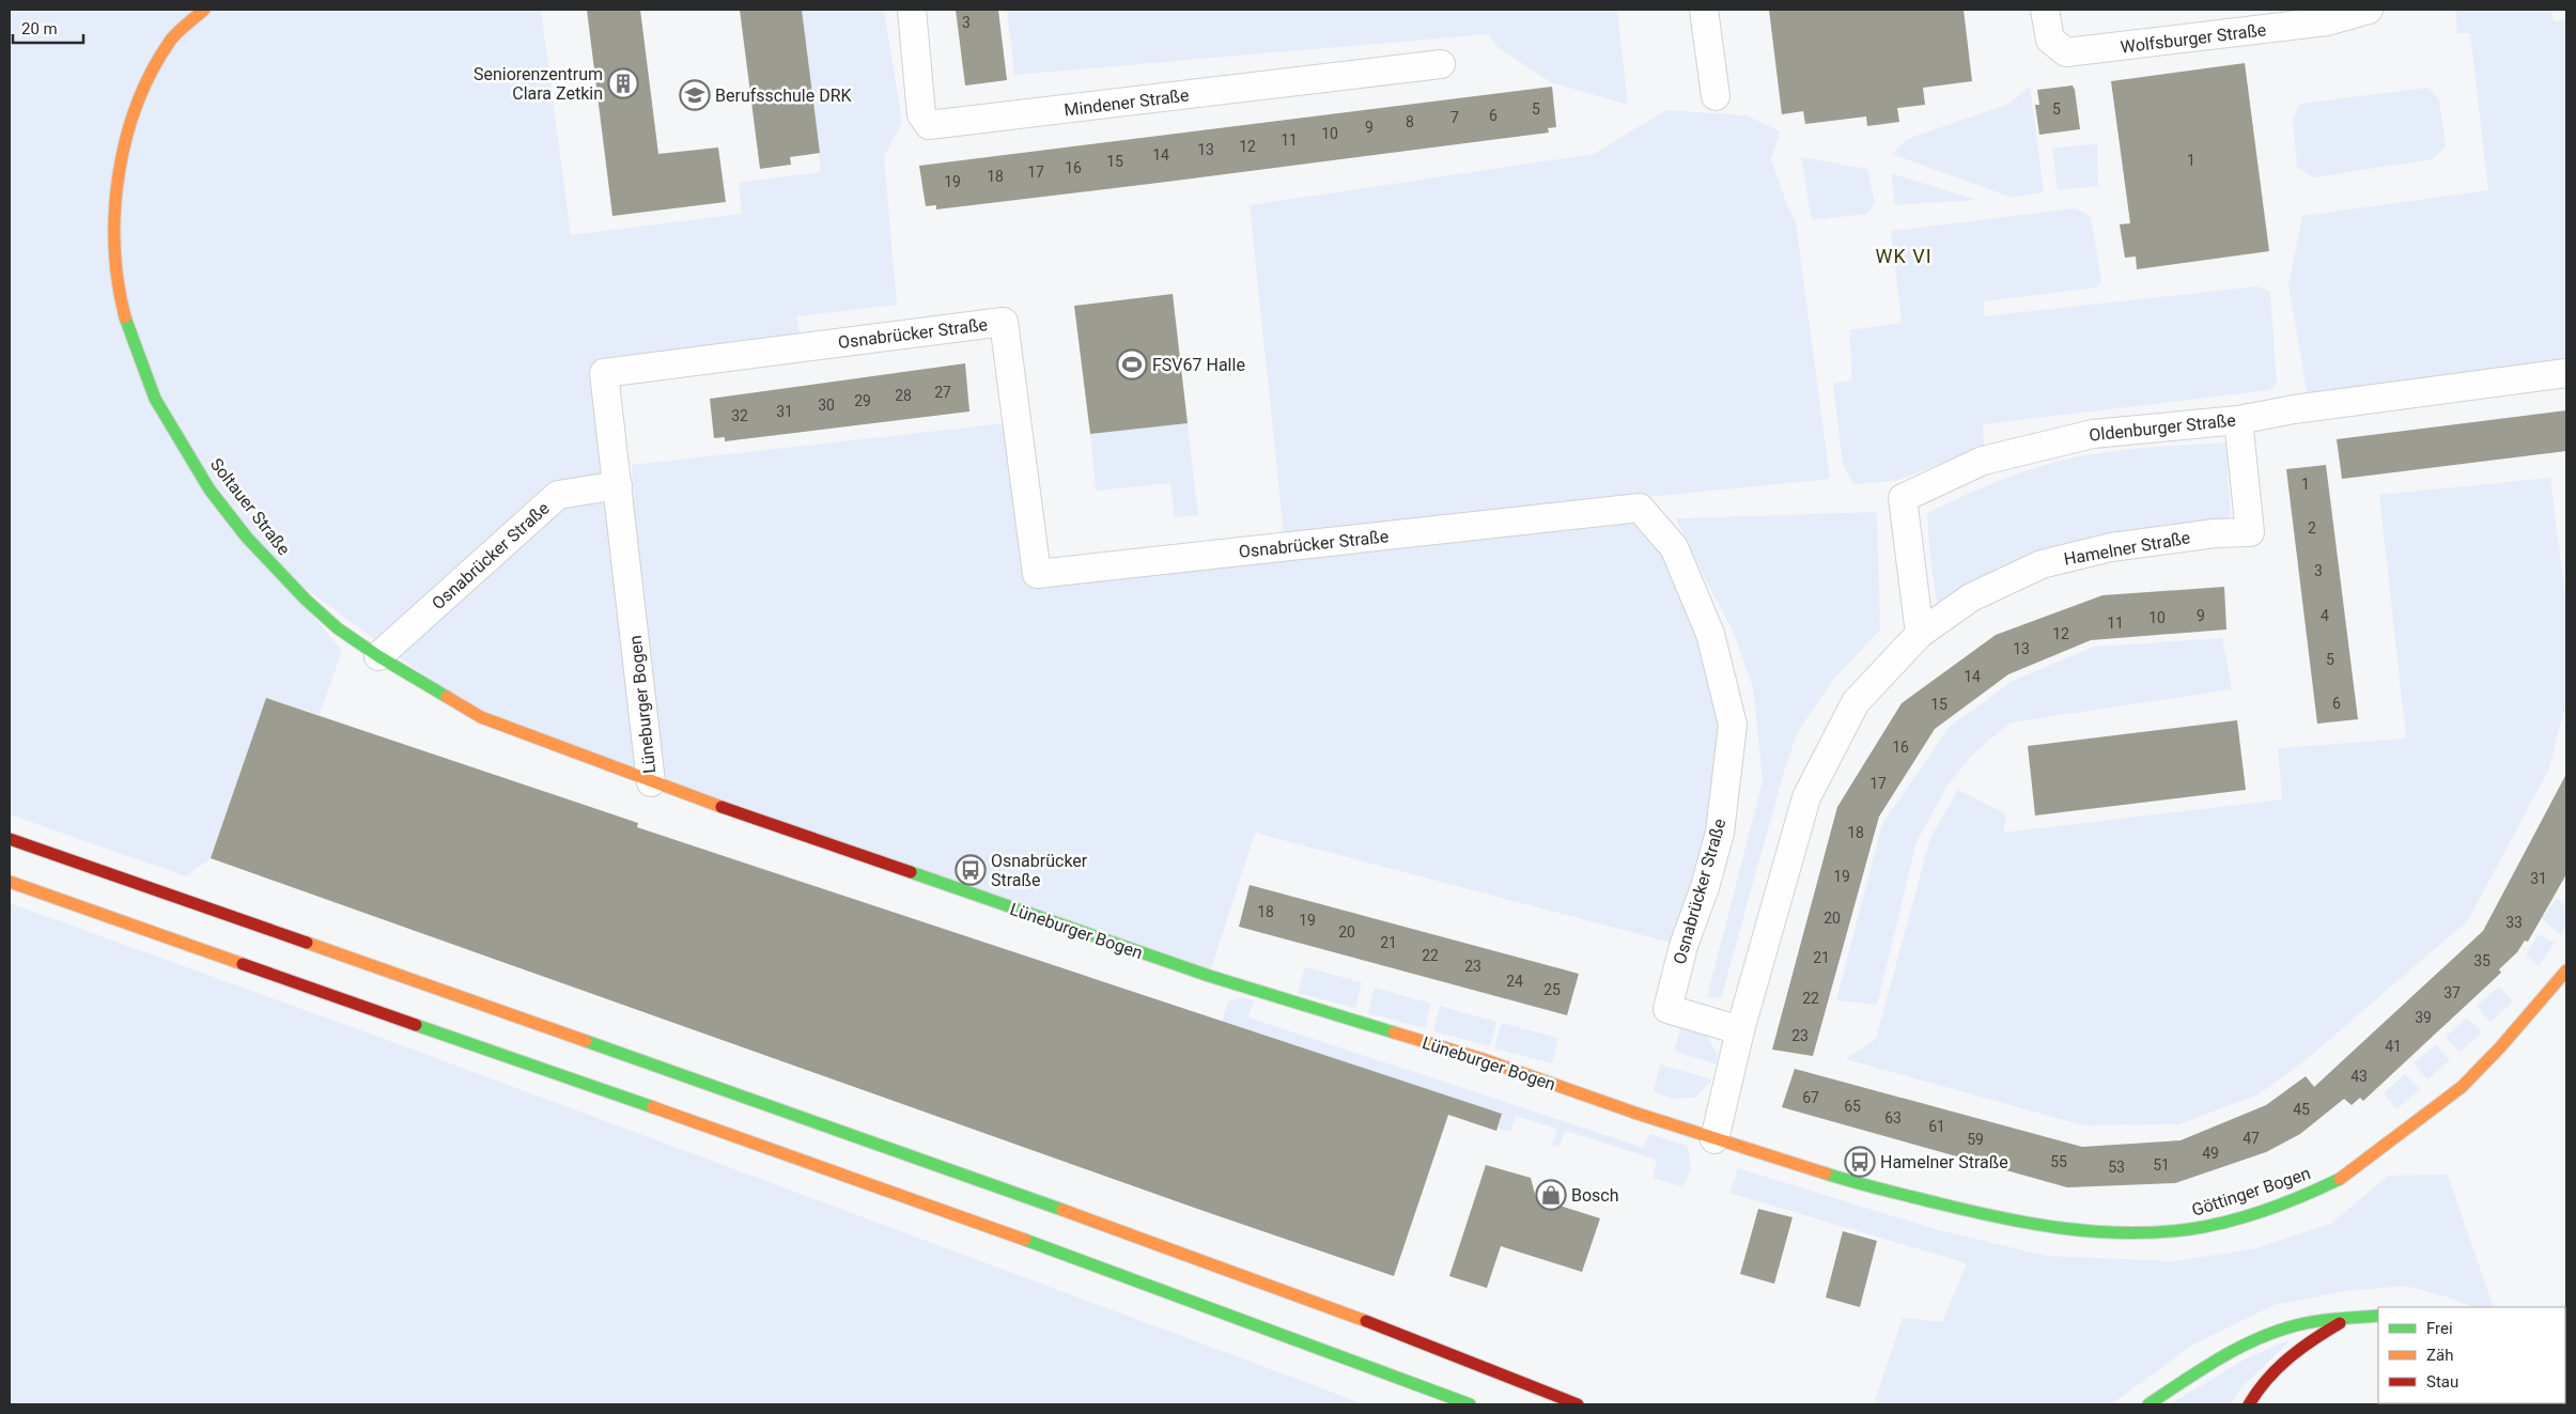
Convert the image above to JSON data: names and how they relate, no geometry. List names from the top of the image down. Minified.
{"streets":{"main road":["Soltauer Straße","Lüneburger Bogen","Göttinger Bogen"],"street":["Wolfsburger Straße","Mindener Straße","Osnabrücker Straße","Oldenburger Straße","Hamelner Straße"]},"crossings":[["Osnabrücker Straße","Soltauer Straße"],["Osnabrücker Straße","Hamelner Straße"],["Osnabrücker Straße","Lüneburger Bogen"],["Oldenburger Straße","Hamelner Straße"],["Soltauer Straße","Lüneburger Bogen"],["Hamelner Straße","Lüneburger Bogen"],["Hamelner Straße","Göttinger Bogen"],["Lüneburger Bogen","Göttinger Bogen"]],"districts":["WK VI"],"places":{"building":["Seniorenzentrum Clara Zetkin"],"school or university":["Berufsschule DRK"],"sports":["FSV67 Halle"],"bus stop":["Osnabrücker Straße","Hamelner Straße"],"shop":["Bosch"]},"house_numbers":["3","5","5","6","7","8","9","10","11","12","13","14","1","15","16","17","18","19","27","28","29","30","31","32","1","2","3","9","4","10","11","12","13","5","14","6","15","16","17","18","19","31","18","20","19","33","20","21","22","21","35","23","24","25","37","22","39","23","41","43","67","65","45","63","61","47","59","49","55","51","53"],"legend":["Frei","Zäh","Stau"],"scale_bar":"20 m"}
